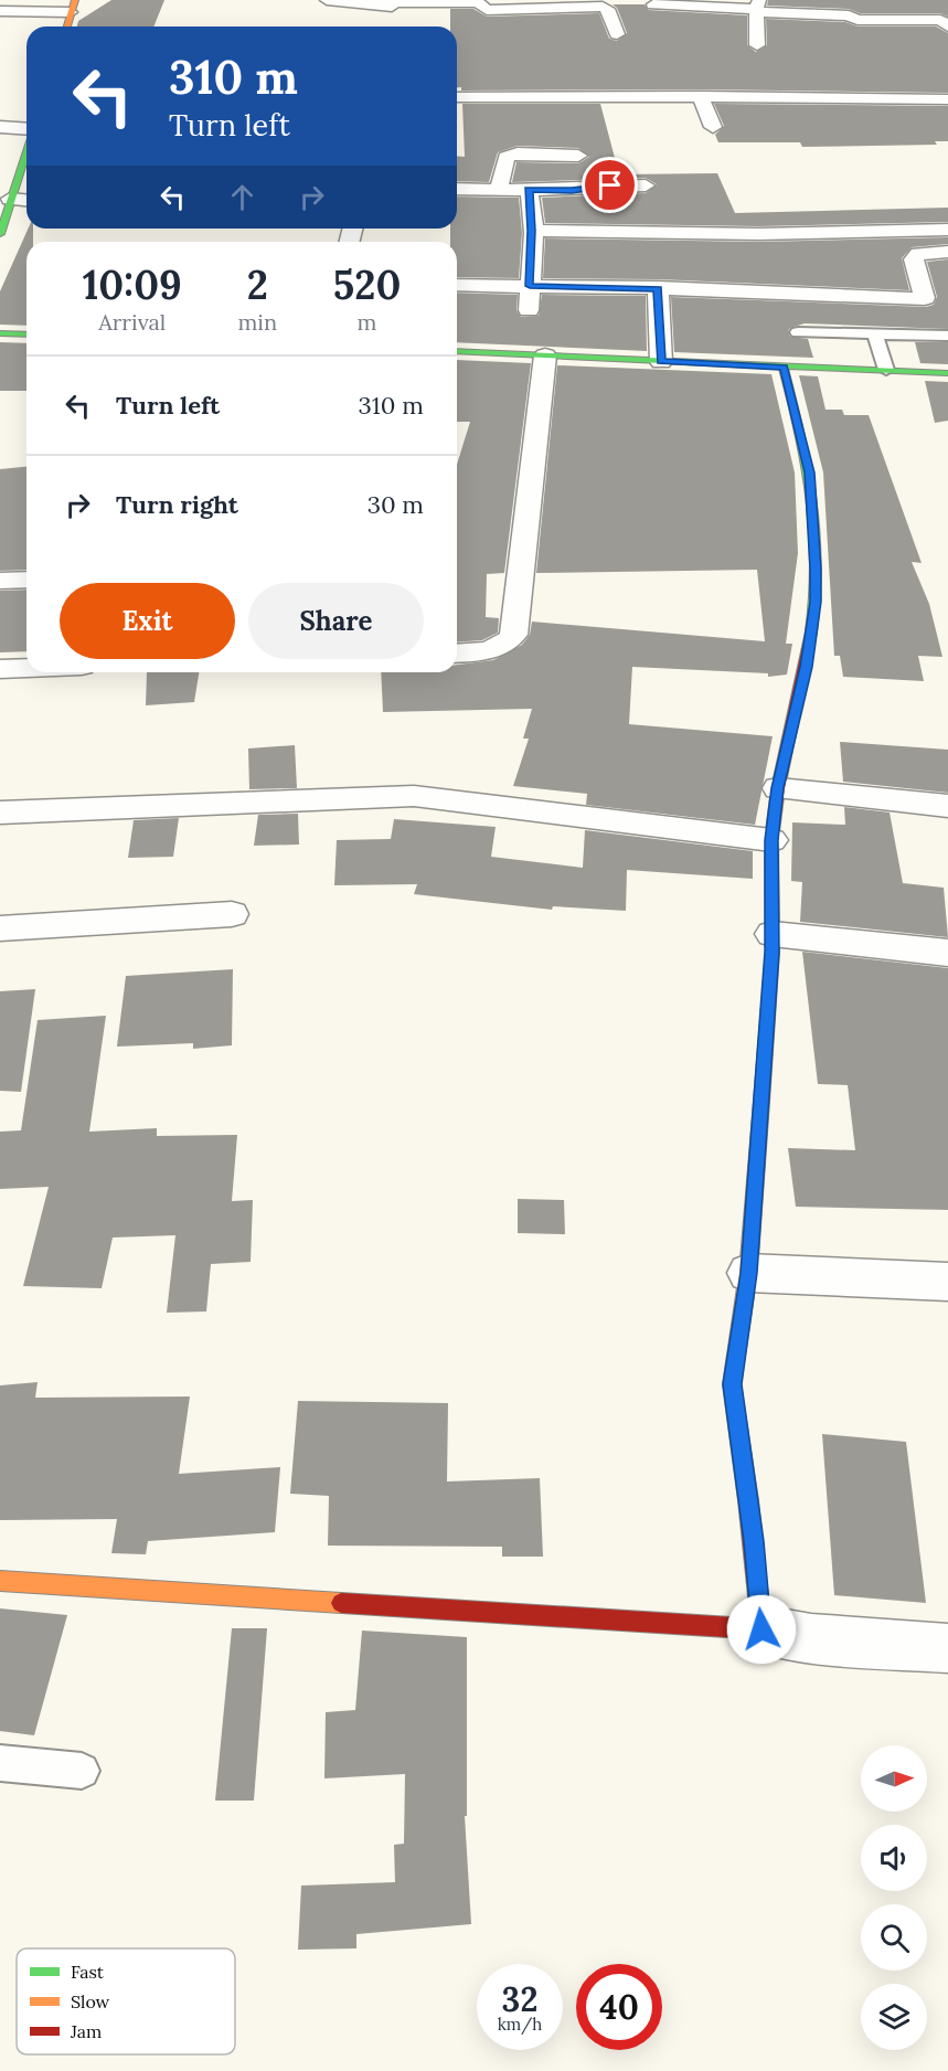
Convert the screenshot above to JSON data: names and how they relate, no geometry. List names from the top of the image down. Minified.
{"legend":["Fast","Slow","Jam"],"north":"right","page":{"turn":["310 m","Turn left"],"eta":["10:09","Arrival","2","min","520","m"],"list":[{"name":"Turn left","value":"310 m"},{"name":"Turn right","value":"30 m"}],"buttons":["Exit","Share"],"speed":"32 km/h","limit":"40"}}
